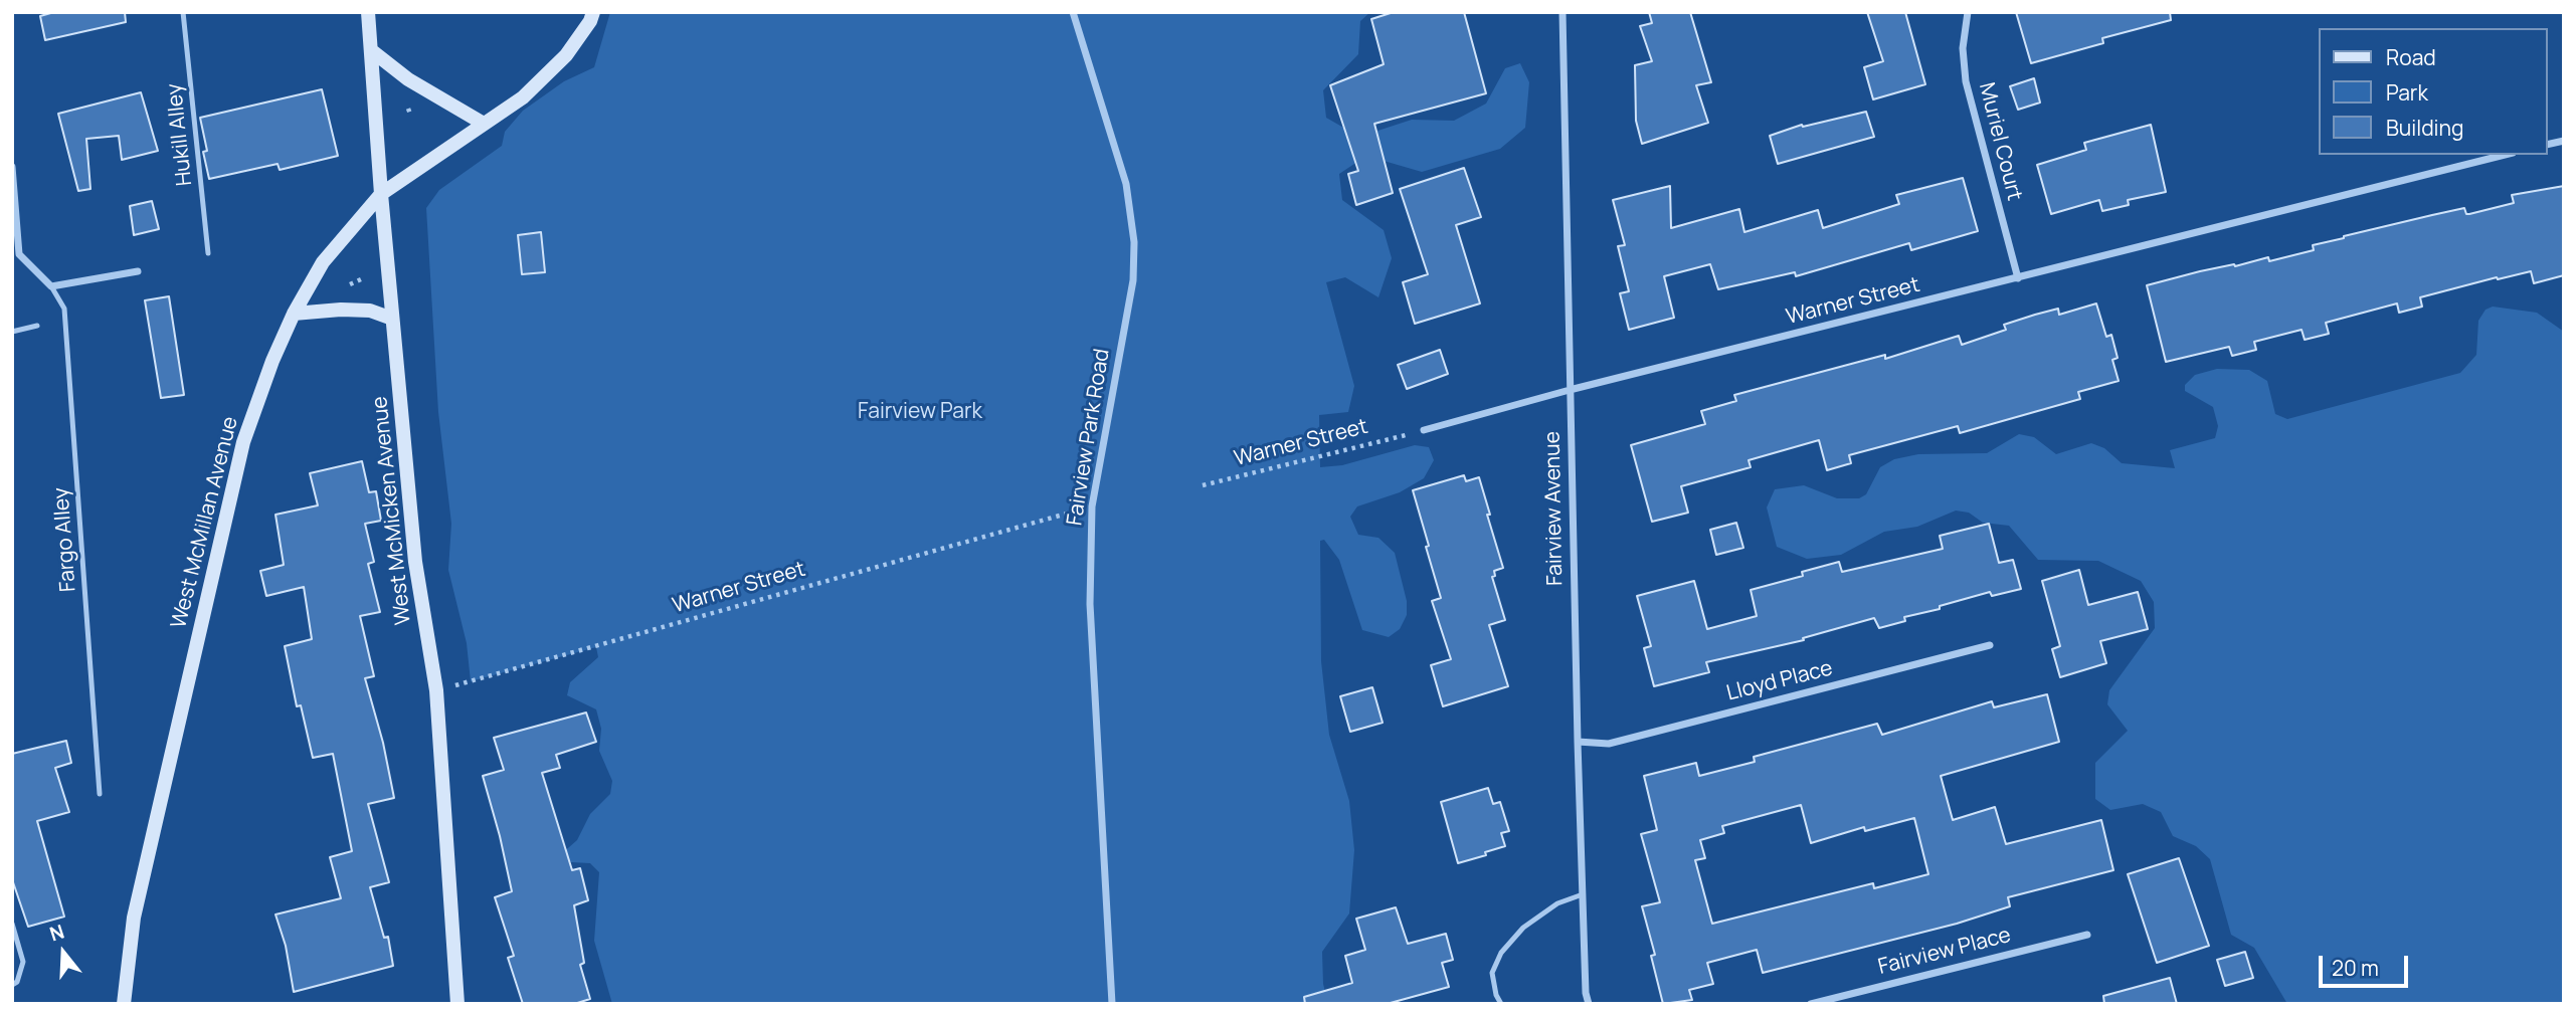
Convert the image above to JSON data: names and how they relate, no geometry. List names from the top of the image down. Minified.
{"streets":{"street":["Muriel Court","Warner Street","Fairview Park Road","Fairview Avenue","West McMicken Avenue","West McMillan Avenue","Lloyd Place","Fairview Place"],"lane":["Hukill Alley","Fargo Alley"]},"crossings":[["Muriel Court","Warner Street"],["Warner Street","Fairview Park Road"],["Warner Street","Fairview Avenue"],["Warner Street","West McMicken Avenue"],["Fairview Avenue","Lloyd Place"],["West McMicken Avenue","West McMillan Avenue"]],"parks":["Fairview Park"],"legend":["Road","Park","Building"],"scale_bar":"20 m","north":"top"}
